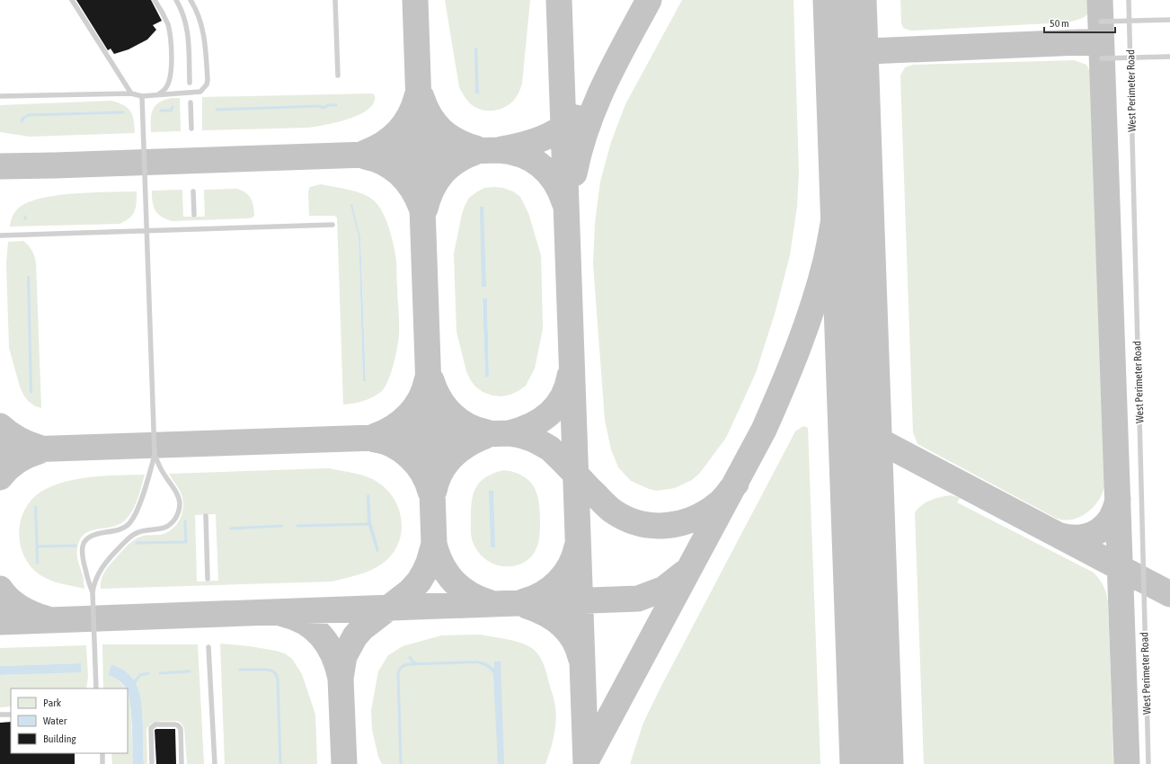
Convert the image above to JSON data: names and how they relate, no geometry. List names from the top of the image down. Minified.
{"streets":{"lane":["West Perimeter Road"]},"legend":["Park","Water","Building"],"scale_bar":"50 m"}
